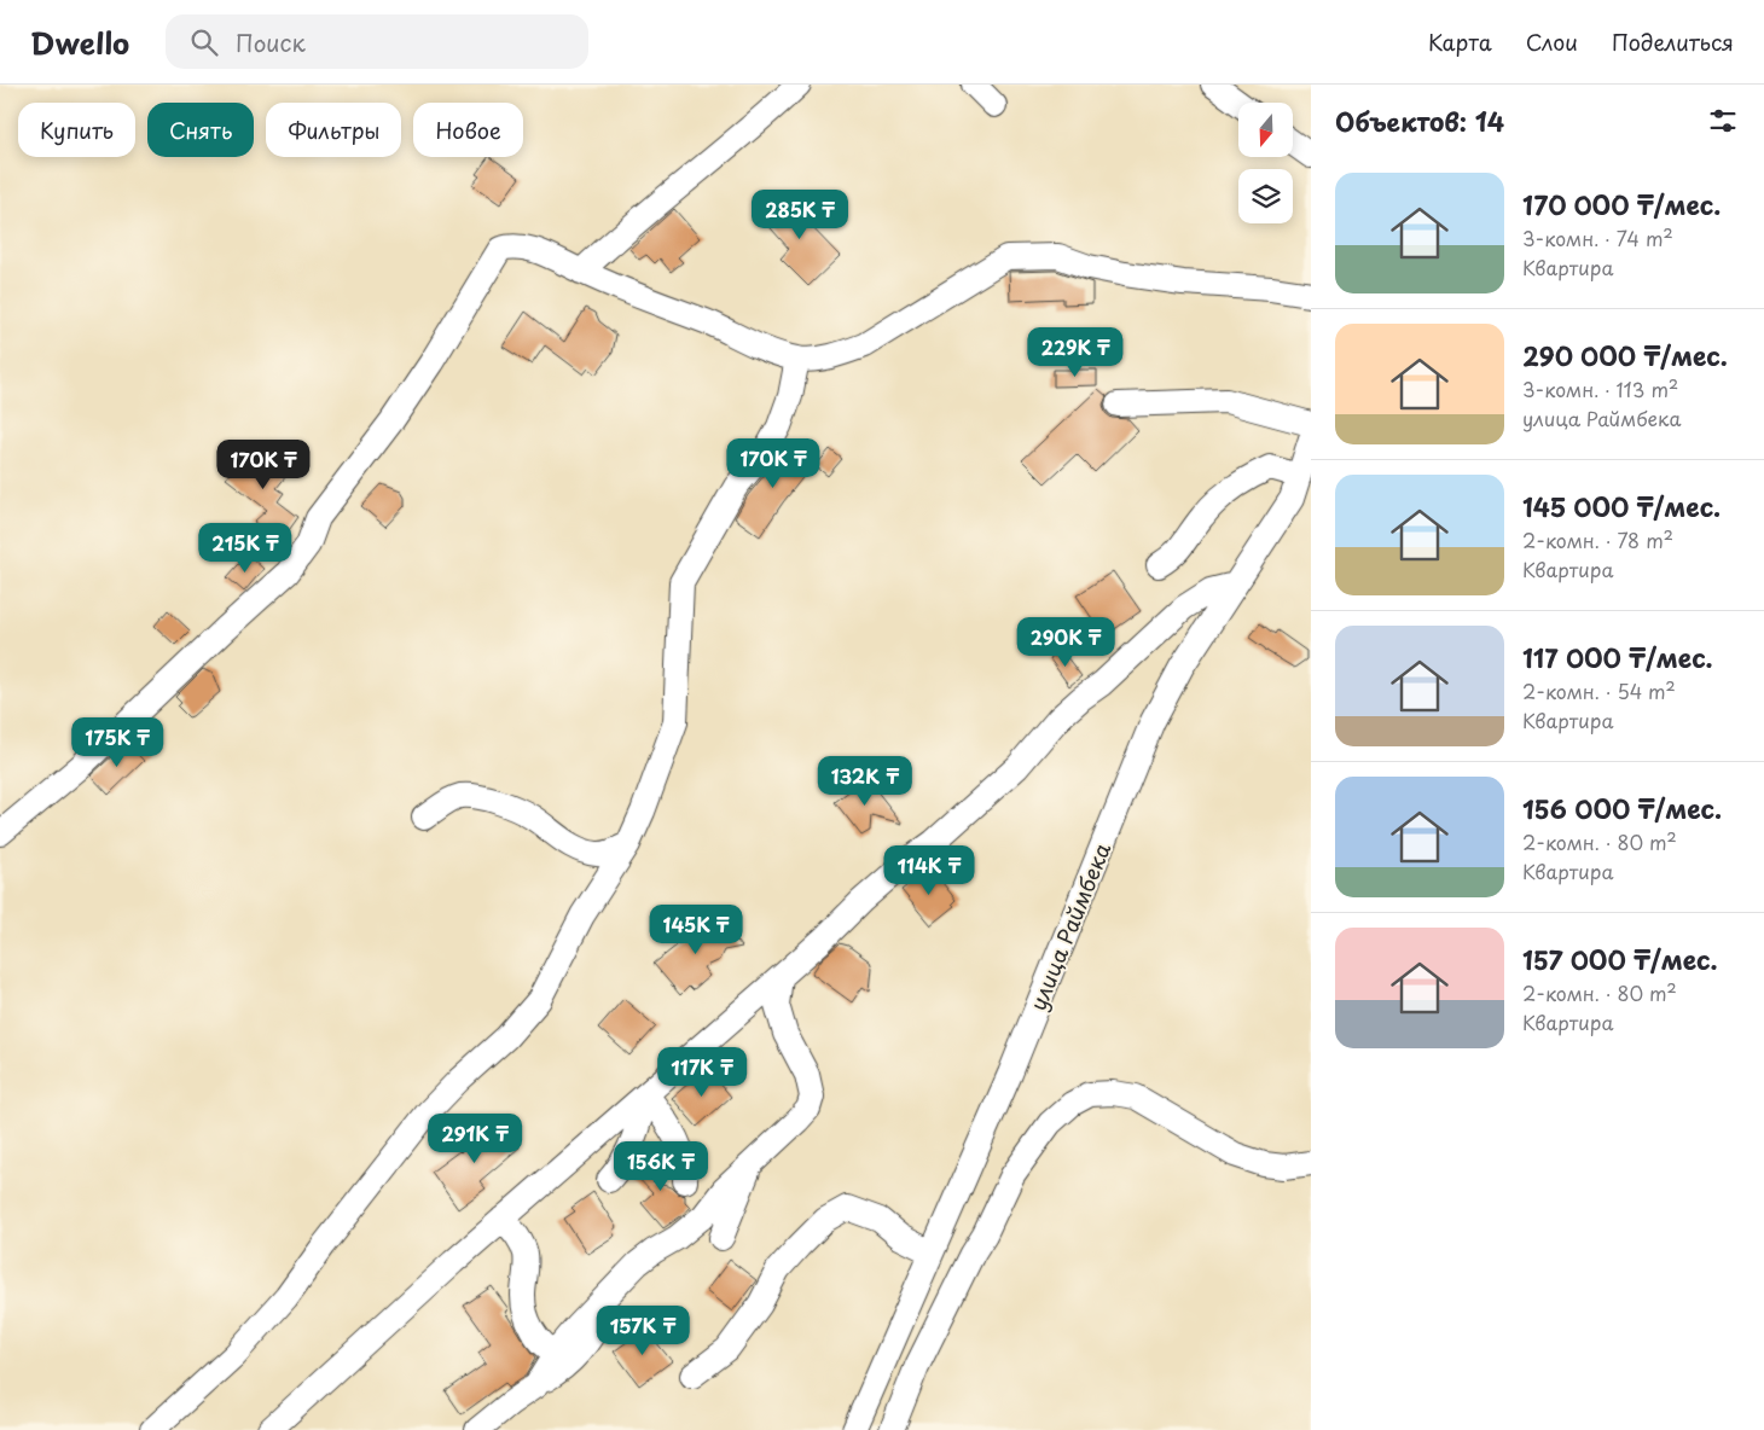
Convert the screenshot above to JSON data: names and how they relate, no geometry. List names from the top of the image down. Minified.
{"streets":{"street":["улица Раймбека"]},"north":"bottom","page":{"header":"Dwello","search":"Поиск","nav":["Карта","Слои","Поделиться"],"heading":"Объектов: 14","chip":["Купить","Снять","Фильтры","Новое"],"list":[{"name":"170 000 ₸/мес.","note":"3-комн. · 74 m² · Квартира"},{"name":"290 000 ₸/мес.","note":"3-комн. · 113 m² · улица Раймбека"},{"name":"145 000 ₸/мес.","note":"2-комн. · 78 m² · Квартира"},{"name":"117 000 ₸/мес.","note":"2-комн. · 54 m² · Квартира"},{"name":"156 000 ₸/мес.","note":"2-комн. · 80 m² · Квартира"},{"name":"157 000 ₸/мес.","note":"2-комн. · 80 m² · Квартира"}],"price":["285K ₸","229K ₸","170K ₸","170K ₸","215K ₸","290K ₸","175K ₸","132K ₸","114K ₸","145K ₸","117K ₸","291K ₸","156K ₸","157K ₸"]}}
